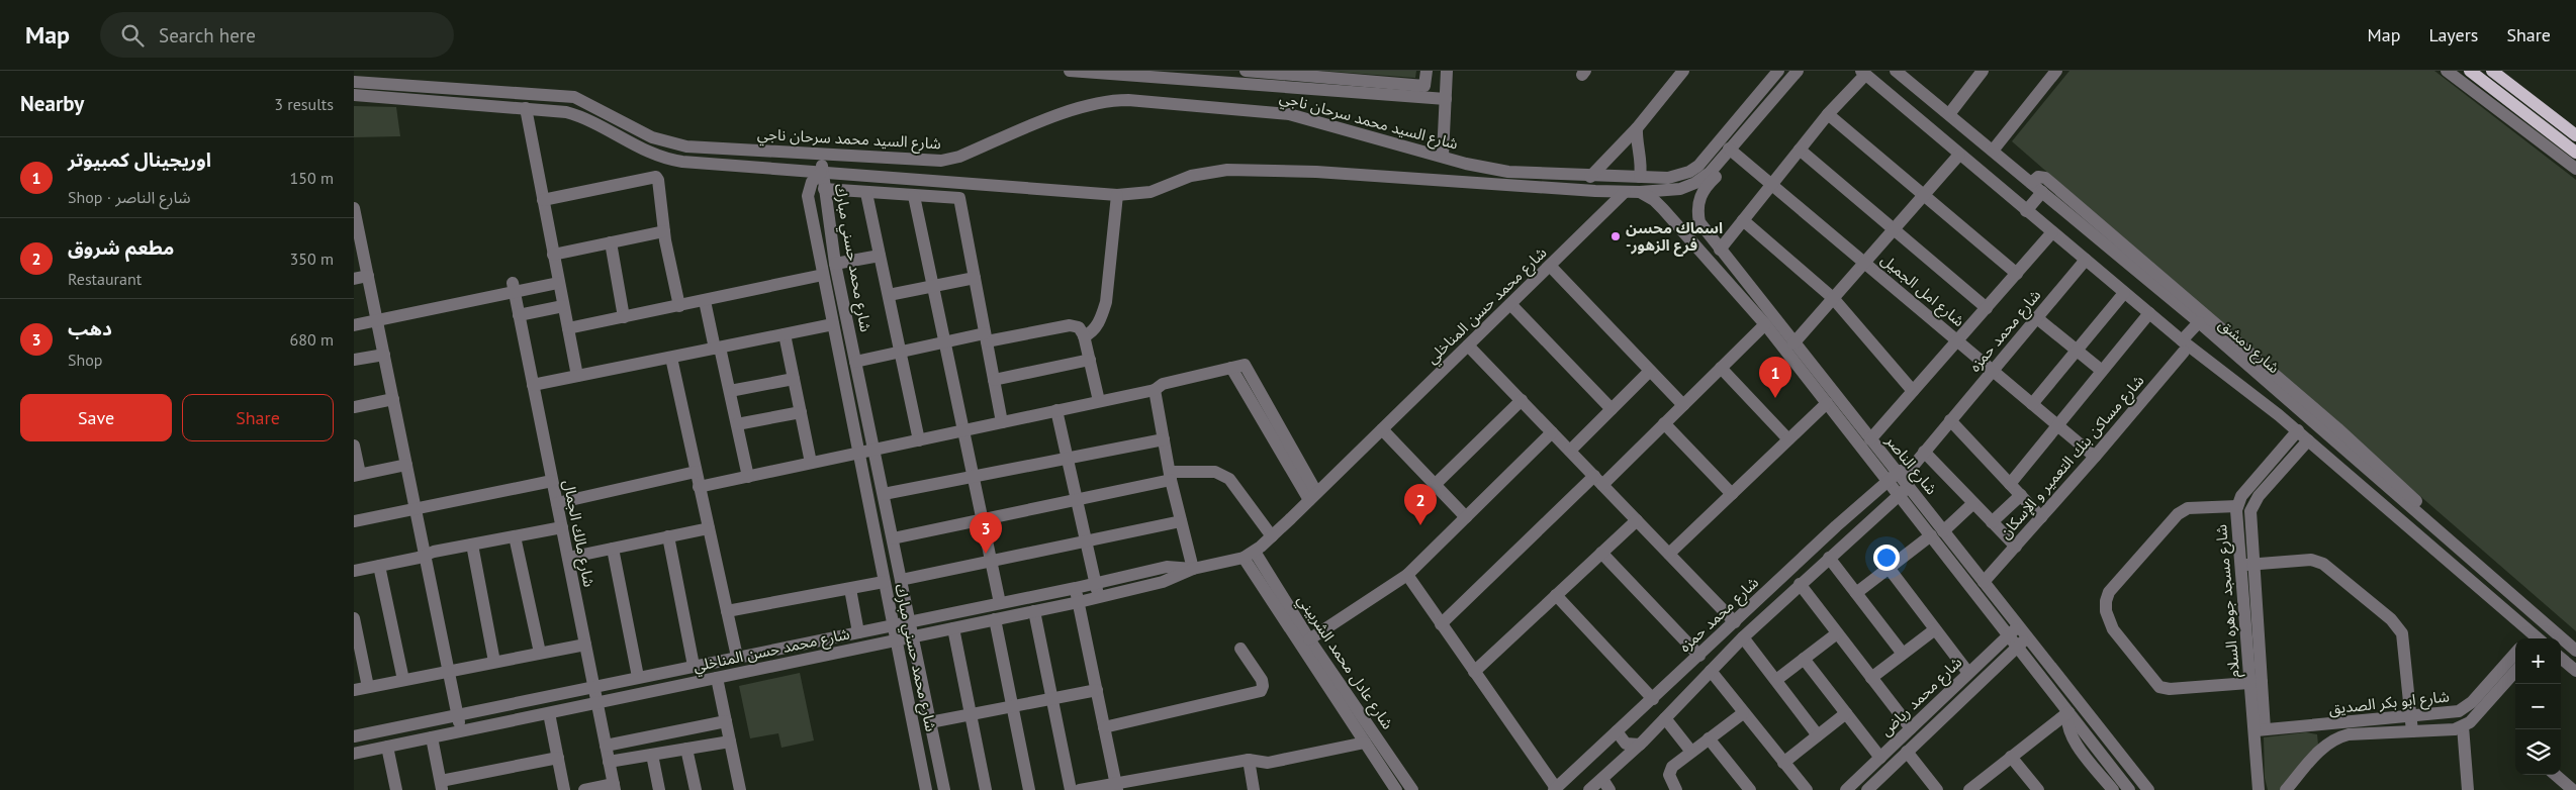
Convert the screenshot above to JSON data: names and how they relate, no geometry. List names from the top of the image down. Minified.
{"streets":{"street":["شارع السيد محمد سرحان ناجي","شارع محمد حسني مبارك","شارع امل الجميل","شارع محمد حسن المناخلي","شارع محمد حمزه","شارع دمشق","شارع مساكن بنك التعمير و الإسكان","شارع الناصر","شارع مالك الجمال","شارع مسجد جوهره السلام","شارع عادل محمد الشربيني","شارع محمد رياض","شارع ابو بكر الصديق"]},"crossings":[["شارع محمد حسني مبارك","شارع محمد حسن المناخلي"],["شارع امل الجميل","شارع محمد حمزه"],["شارع امل الجميل","شارع مساكن بنك التعمير و الإسكان"],["شارع امل الجميل","شارع الناصر"],["شارع محمد حسن المناخلي","شارع مالك الجمال"],["شارع محمد حسن المناخلي","شارع عادل محمد الشربيني"],["شارع محمد حمزه","شارع الناصر"],["شارع دمشق","شارع مساكن بنك التعمير و الإسكان"],["شارع مساكن بنك التعمير و الإسكان","شارع الناصر"],["شارع الناصر","شارع محمد رياض"],["شارع مسجد جوهره السلام","شارع ابو بكر الصديق"]],"places":["اسماك محسن -فرع الزهور"],"page":{"header":"Map","search":"Search here","nav":["Map","Layers","Share"],"heading":["Nearby","3 results"],"list":[{"mark":"1","name":"اوريجينال كمبيوتر","note":"Shop · شارع الناصر","value":"150 m"},{"mark":"2","name":"مطعم شروق","note":"Restaurant","value":"350 m"},{"mark":"3","name":"دهب","note":"Shop","value":"680 m"}],"pins":["1","2","3"],"buttons":["Save","Share"],"map_buttons":["+","−"]}}
